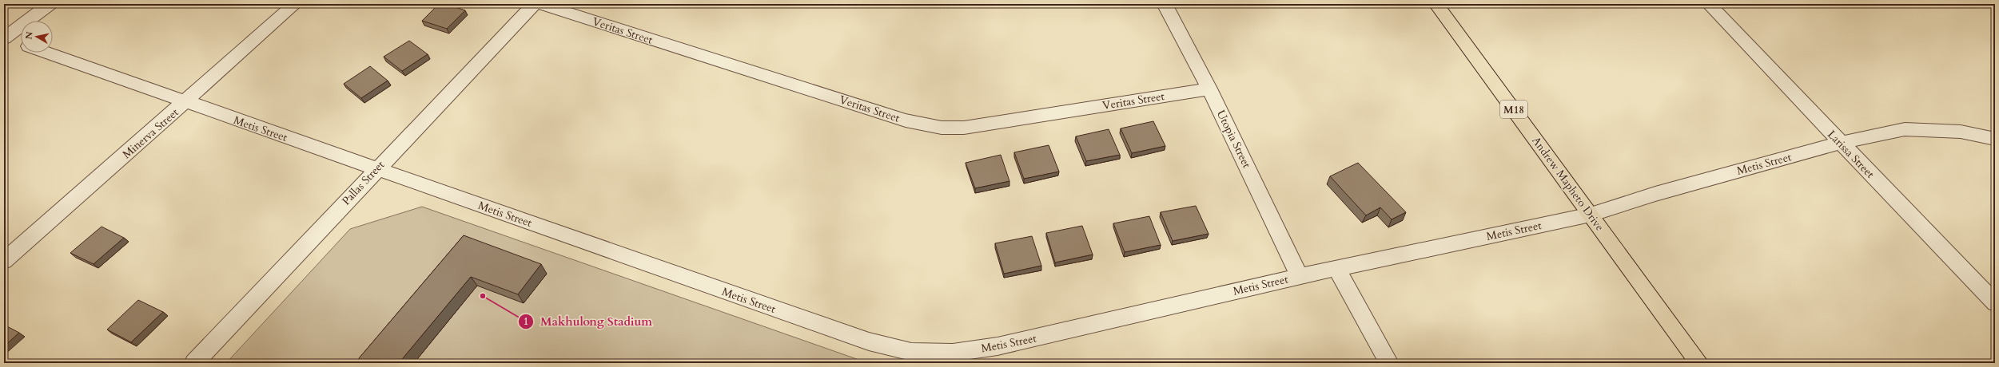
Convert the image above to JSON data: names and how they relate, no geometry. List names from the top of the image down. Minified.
{"streets":{"main road":["M18","Andrew Mapheto Drive"],"street":["Veritas Street","Metis Street","Minerva Street","Utopia Street","Larissa Street","Pallas Street"]},"crossings":[["Veritas Street","Utopia Street"],["Metis Street","Minerva Street"],["Metis Street","Utopia Street"],["Metis Street","Larissa Street"],["Metis Street","Pallas Street"],["Metis Street","Andrew Mapheto Drive"]],"places":["Makhulong Stadium"],"north":"left"}
